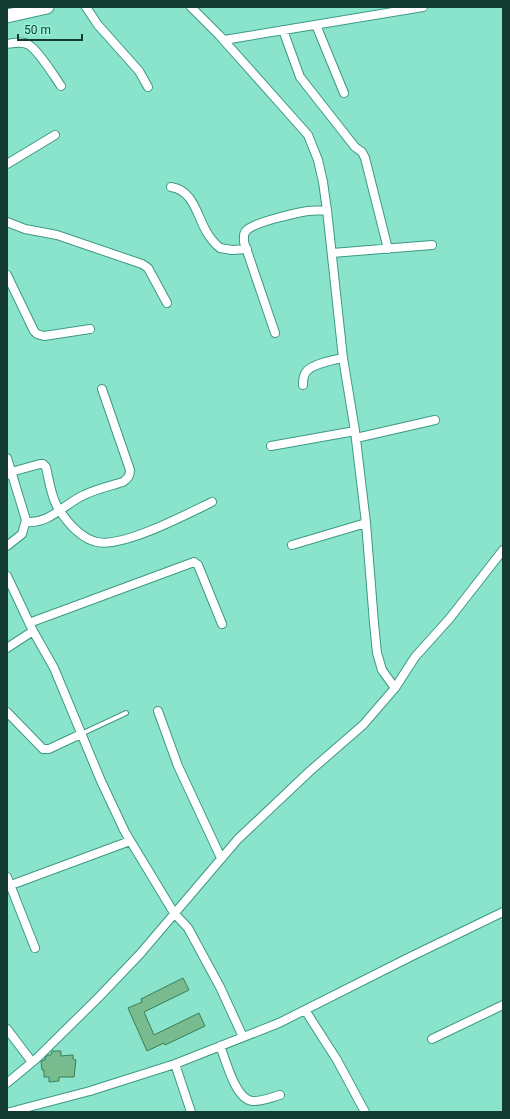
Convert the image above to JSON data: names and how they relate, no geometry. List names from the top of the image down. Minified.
{"scale_bar":"50 m"}
